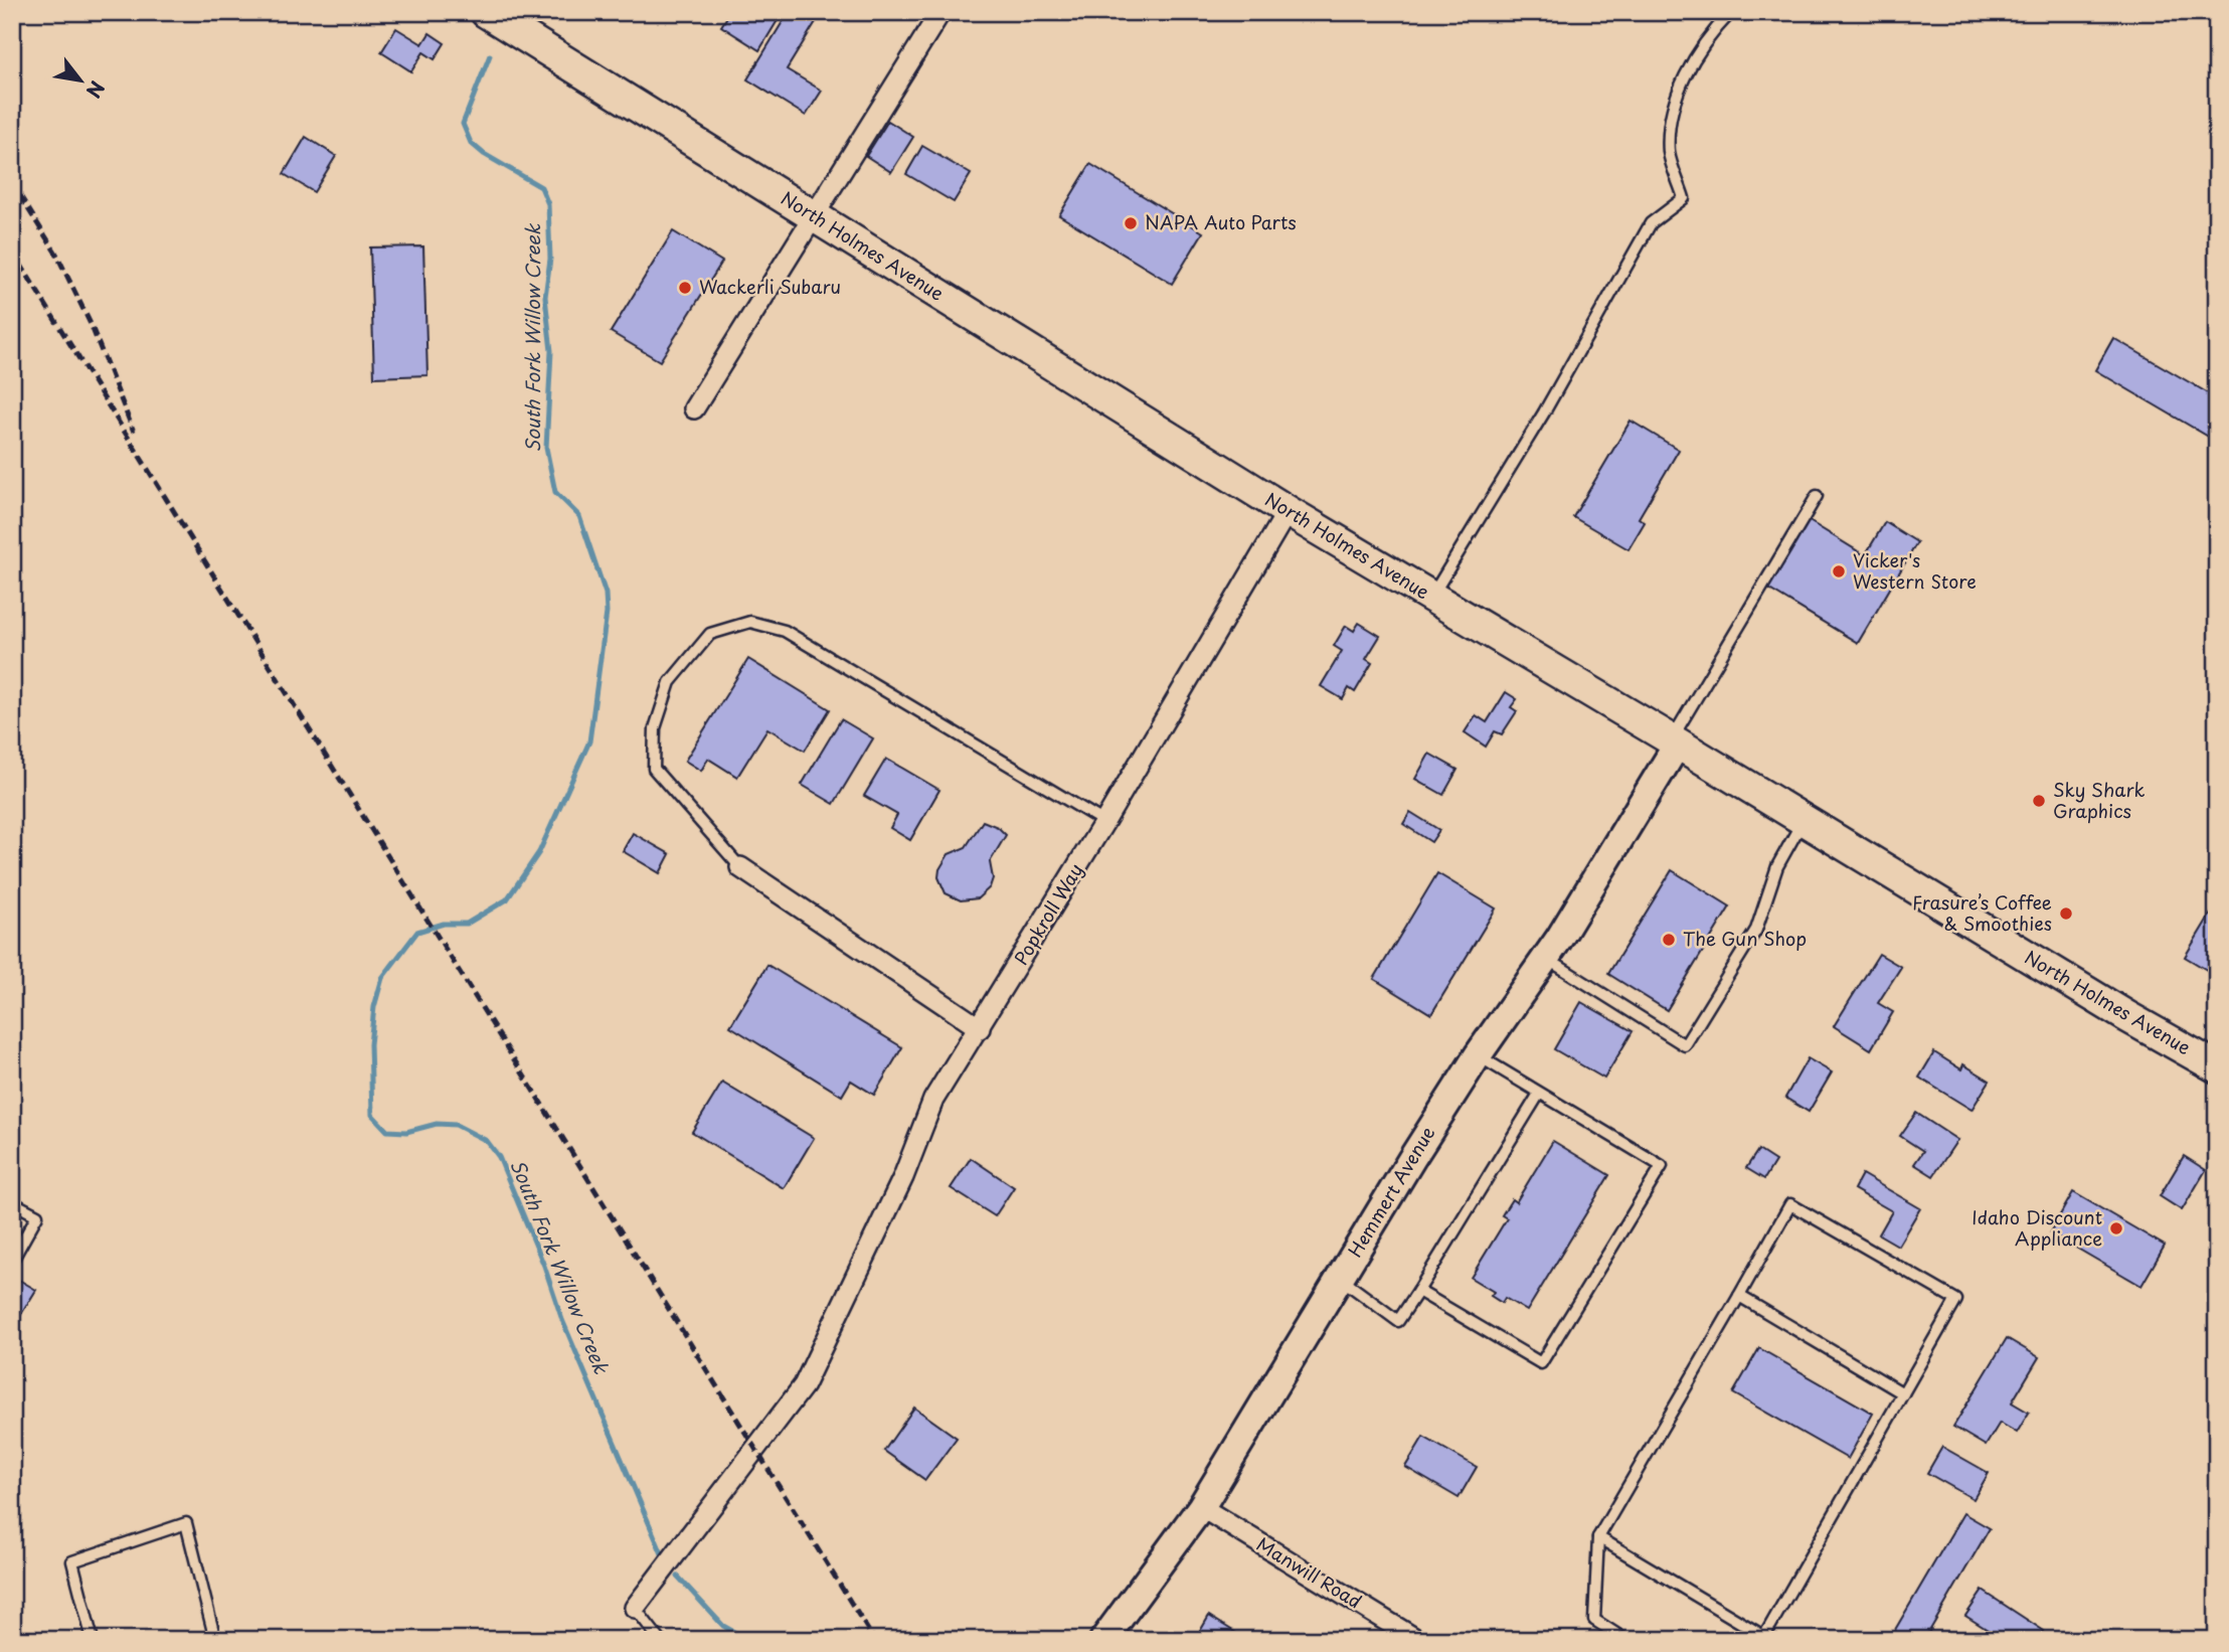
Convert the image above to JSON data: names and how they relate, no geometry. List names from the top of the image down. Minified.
{"streets":{"main road":["North Holmes Avenue"],"street":["Popkroll Way","Hemmert Avenue","Manwill Road"]},"crossings":[["North Holmes Avenue","Popkroll Way"],["North Holmes Avenue","Hemmert Avenue"],["Hemmert Avenue","Manwill Road"]],"water":["South Fork Willow Creek"],"places":["NAPA Auto Parts","Wackerli Subaru","Vicker's Western Store","Sky Shark Graphics","Frasure’s Coffee & Smoothies","The Gun Shop","Idaho Discount Appliance"],"north":"bottom right"}
